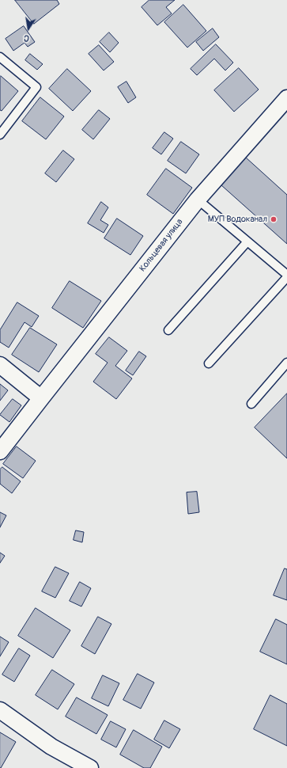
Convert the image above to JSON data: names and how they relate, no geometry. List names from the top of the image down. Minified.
{"streets":{"street":["Кольцевая улица"]},"places":["МУП Водоканал"],"north":"bottom"}
